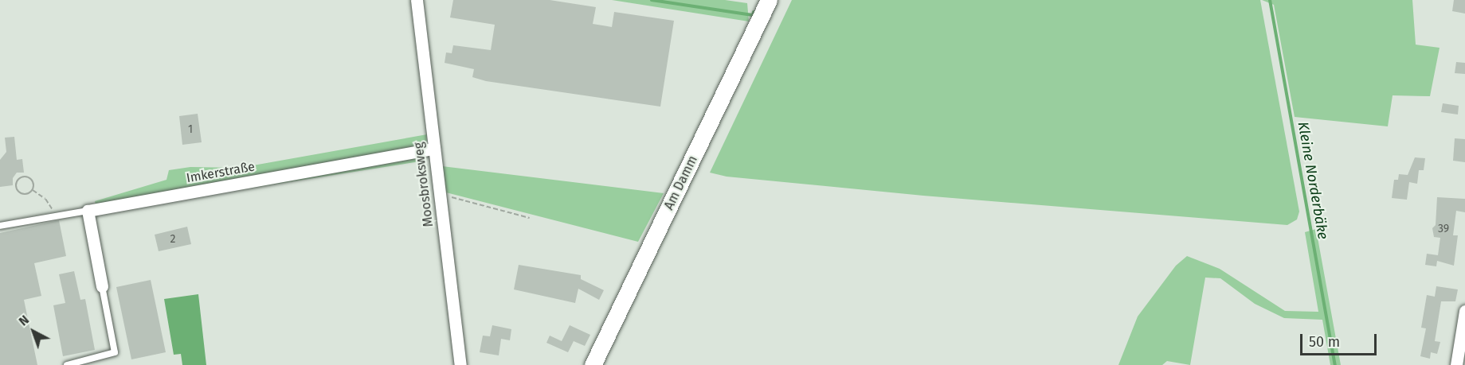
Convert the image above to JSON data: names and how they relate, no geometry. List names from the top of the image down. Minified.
{"streets":{"main road":["Am Damm"],"street":["Imkerstraße","Moosbroksweg"]},"crossings":[["Imkerstraße","Moosbroksweg"]],"water":["Kleine Norderbäke"],"house_numbers":["1","39","2"],"scale_bar":"50 m","north":"top left"}
